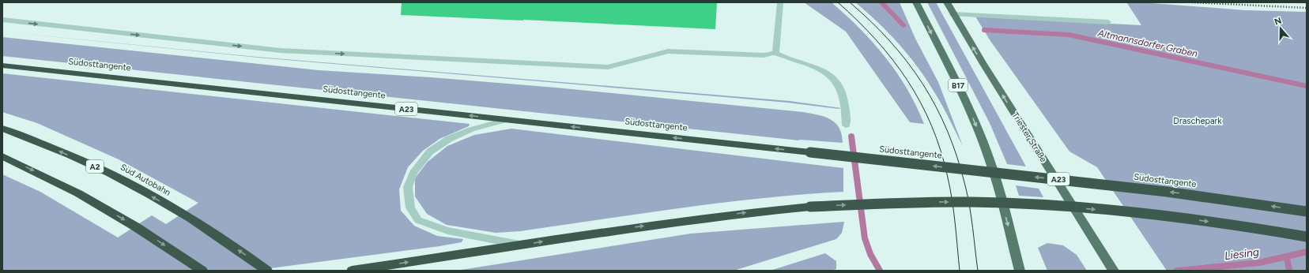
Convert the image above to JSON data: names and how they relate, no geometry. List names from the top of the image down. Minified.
{"streets":{"highway":["Südosttangente","A23","A2","Süd Autobahn"],"main road":["B17","Triester Straße"]},"water":["Altmannsdorfer Graben","Liesing"],"parks":["Draschepark"],"north":"top"}
